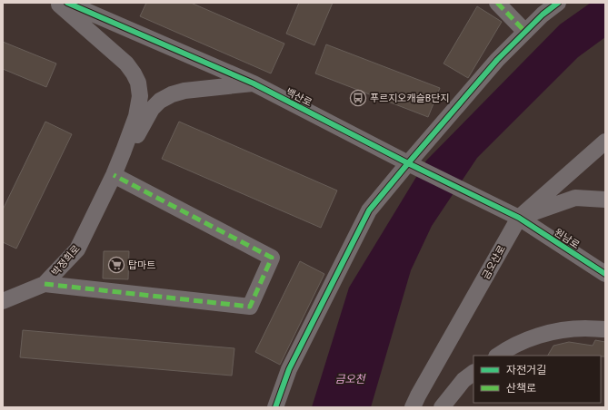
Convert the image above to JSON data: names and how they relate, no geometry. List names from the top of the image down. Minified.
{"streets":{"street":["백산로","원남로","박정희로","금오산로"]},"crossings":[["백산로","원남로"],["백산로","금오산로"],["원남로","금오산로"]],"water":["금오천"],"places":{"bus stop":["푸르지오캐슬B단지"],"supermarket":["탑마트"]},"legend":["자전거길","산책로"]}
